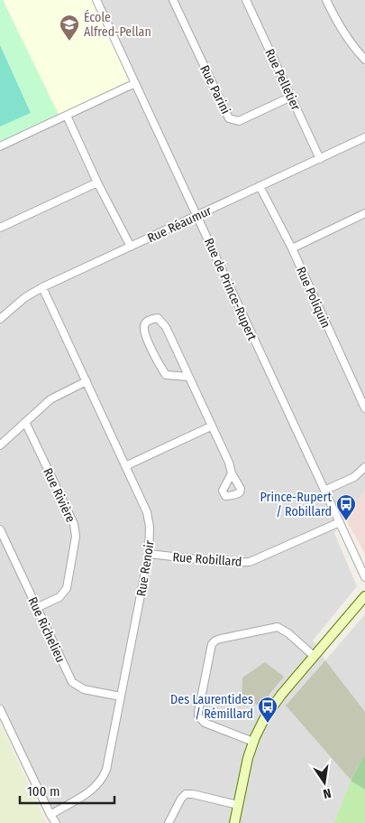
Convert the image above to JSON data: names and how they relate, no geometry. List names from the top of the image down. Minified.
{"streets":{"street":["Rue Pelletier","Rue Parini","Rue Réaumur","Rue de Prince-Rupert","Rue Poliquin","Rue Rivière","Rue Robillard","Rue Renoir","Rue Richelieu"]},"crossings":[["Rue Pelletier","Rue Parini"],["Rue Pelletier","Rue Réaumur"],["Rue Réaumur","Rue de Prince-Rupert"],["Rue Réaumur","Rue Poliquin"],["Rue Réaumur","Rue Renoir"],["Rue de Prince-Rupert","Rue Robillard"],["Rue Rivière","Rue Richelieu"],["Rue Robillard","Rue Renoir"],["Rue Renoir","Rue Richelieu"]],"places":{"school or university":["École Alfred-Pellan"],"bus stop":["Prince-Rupert / Robillard","Des Laurentides / Rémillard"]},"scale_bar":"100 m","north":"bottom"}
